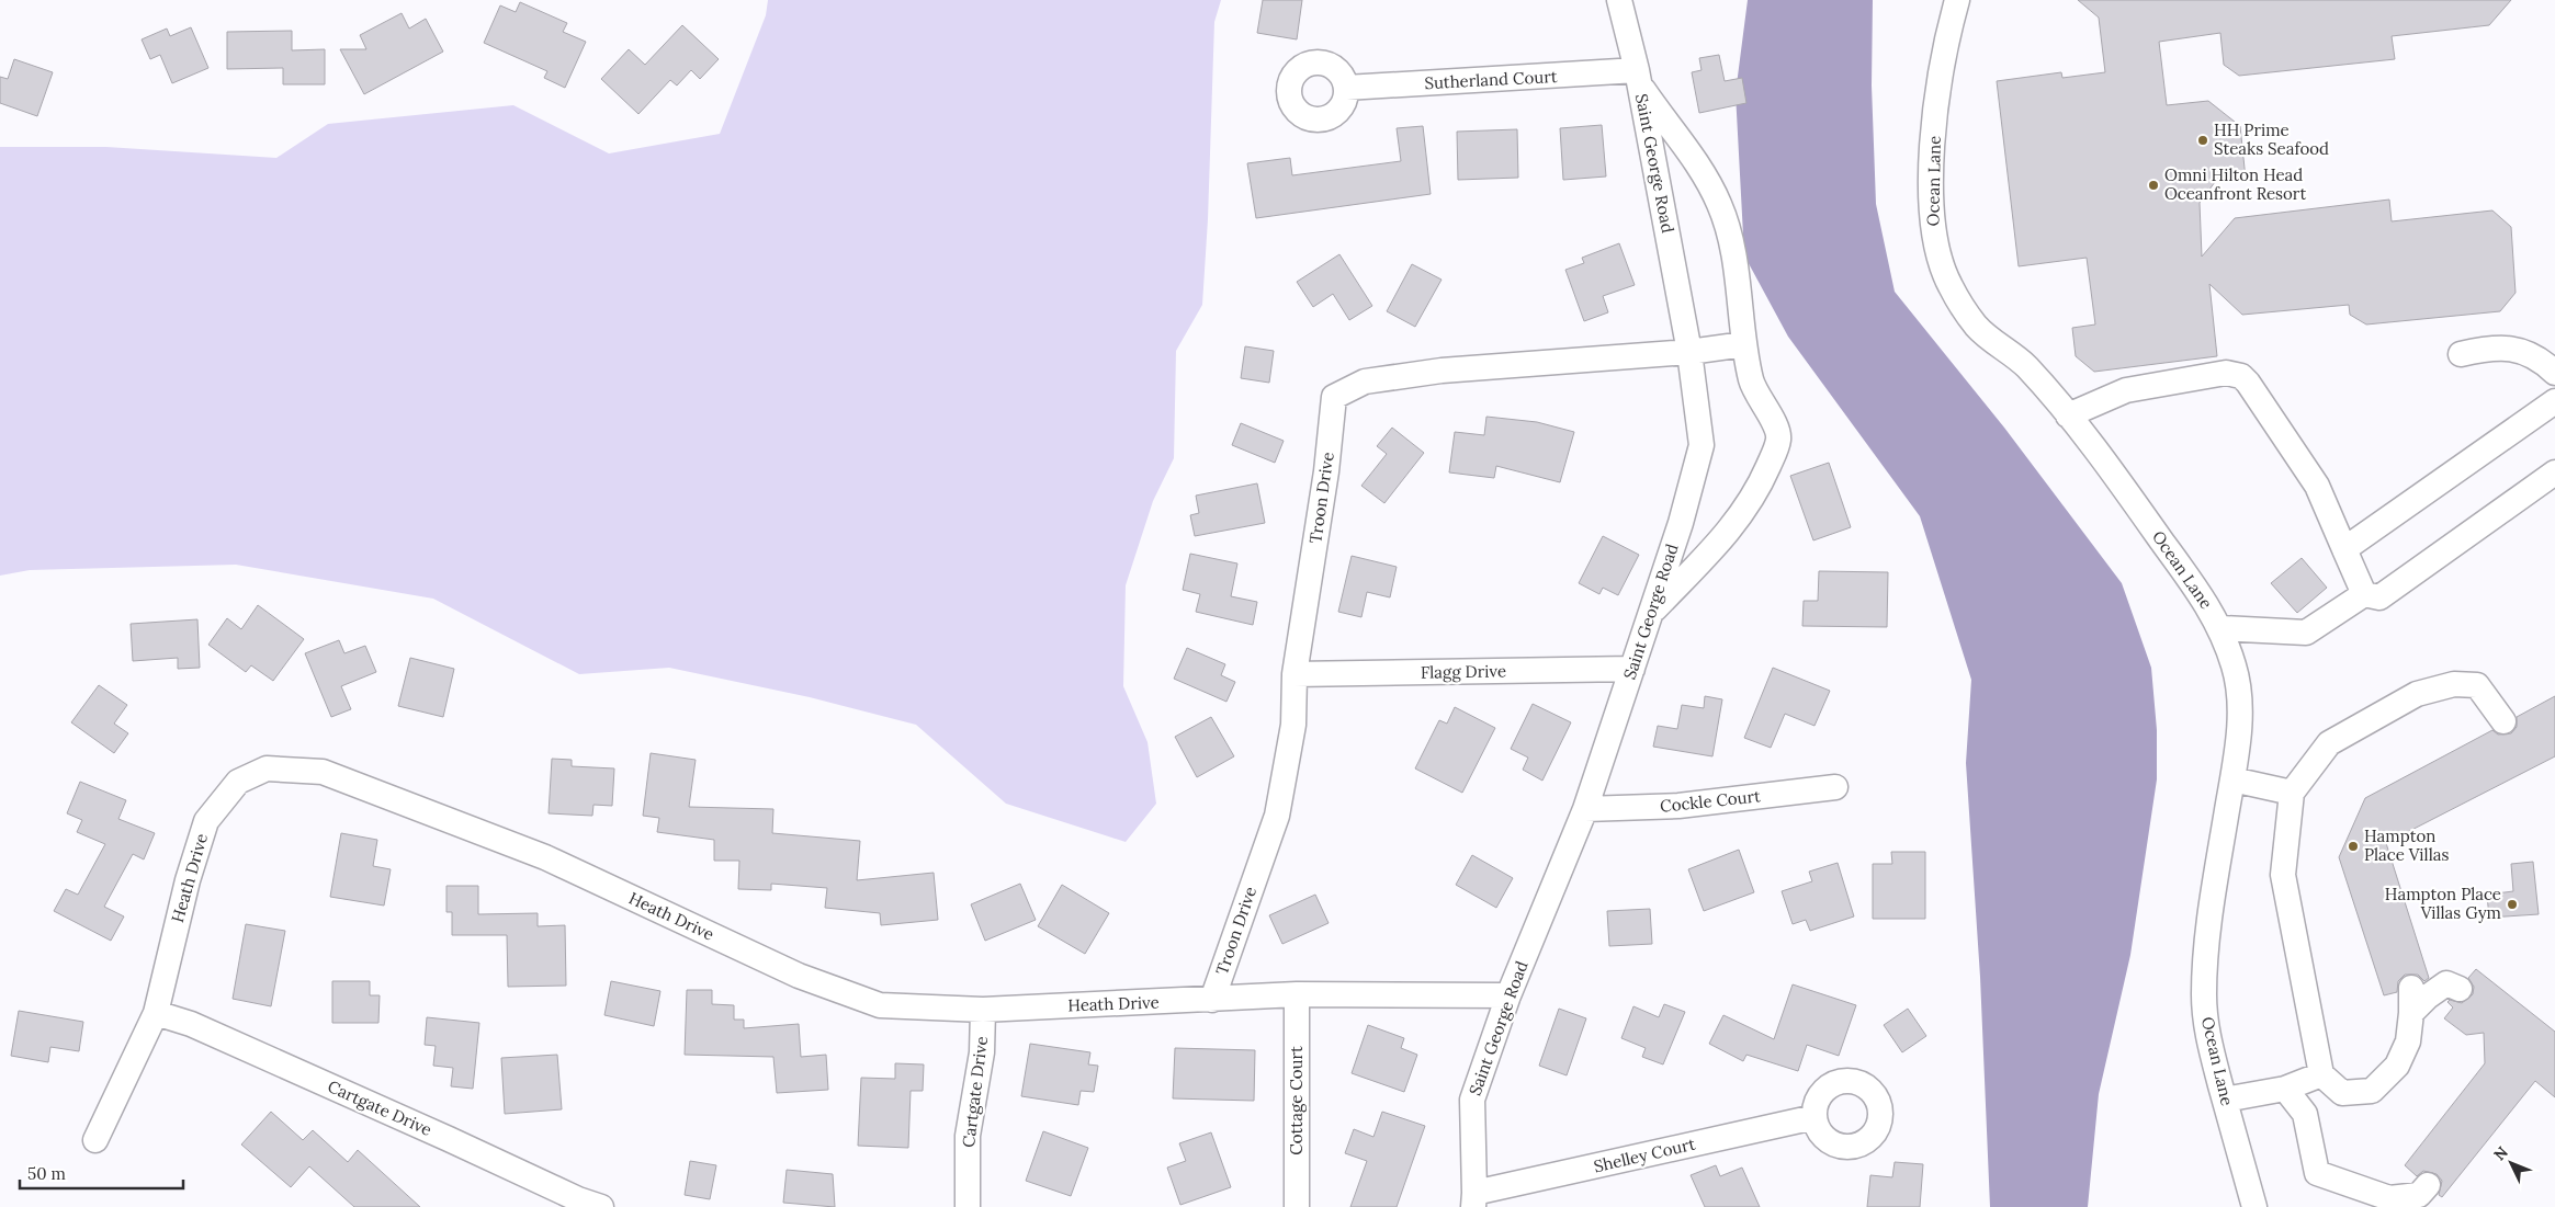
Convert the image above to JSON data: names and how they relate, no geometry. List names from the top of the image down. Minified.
{"streets":{"street":["Sutherland Court","Saint George Road","Ocean Lane","Troon Drive","Flagg Drive","Cockle Court","Heath Drive","Cartgate Drive","Cottage Court","Shelley Court"]},"crossings":[["Sutherland Court","Saint George Road"],["Saint George Road","Troon Drive"],["Saint George Road","Flagg Drive"],["Saint George Road","Cockle Court"],["Saint George Road","Heath Drive"],["Saint George Road","Shelley Court"],["Troon Drive","Flagg Drive"],["Troon Drive","Heath Drive"],["Heath Drive","Cartgate Drive"],["Heath Drive","Cottage Court"]],"places":["HH Prime Steaks Seafood","Omni Hilton Head Oceanfront Resort","Hampton Place Villas","Hampton Place Villas Gym"],"scale_bar":"50 m","north":"top left"}
